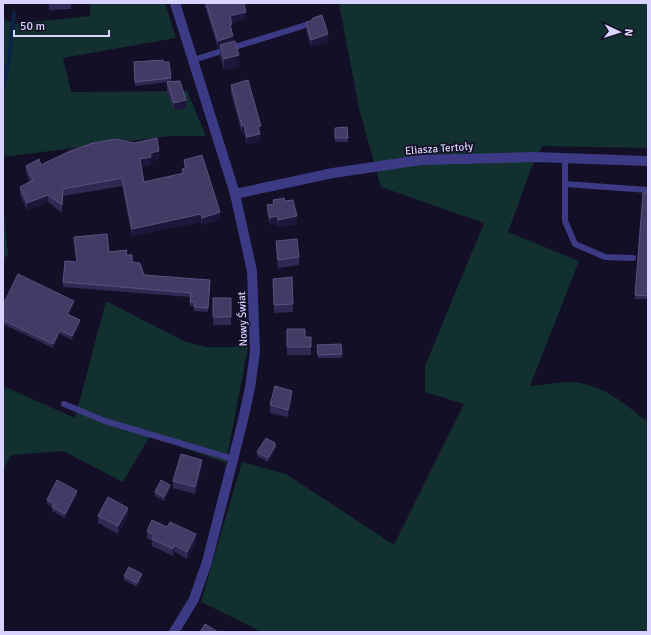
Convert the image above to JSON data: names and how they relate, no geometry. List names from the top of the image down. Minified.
{"streets":{"street":["Eliasza Tertoły","Nowy Świat"]},"crossings":[["Eliasza Tertoły","Nowy Świat"]],"scale_bar":"50 m","north":"right"}
